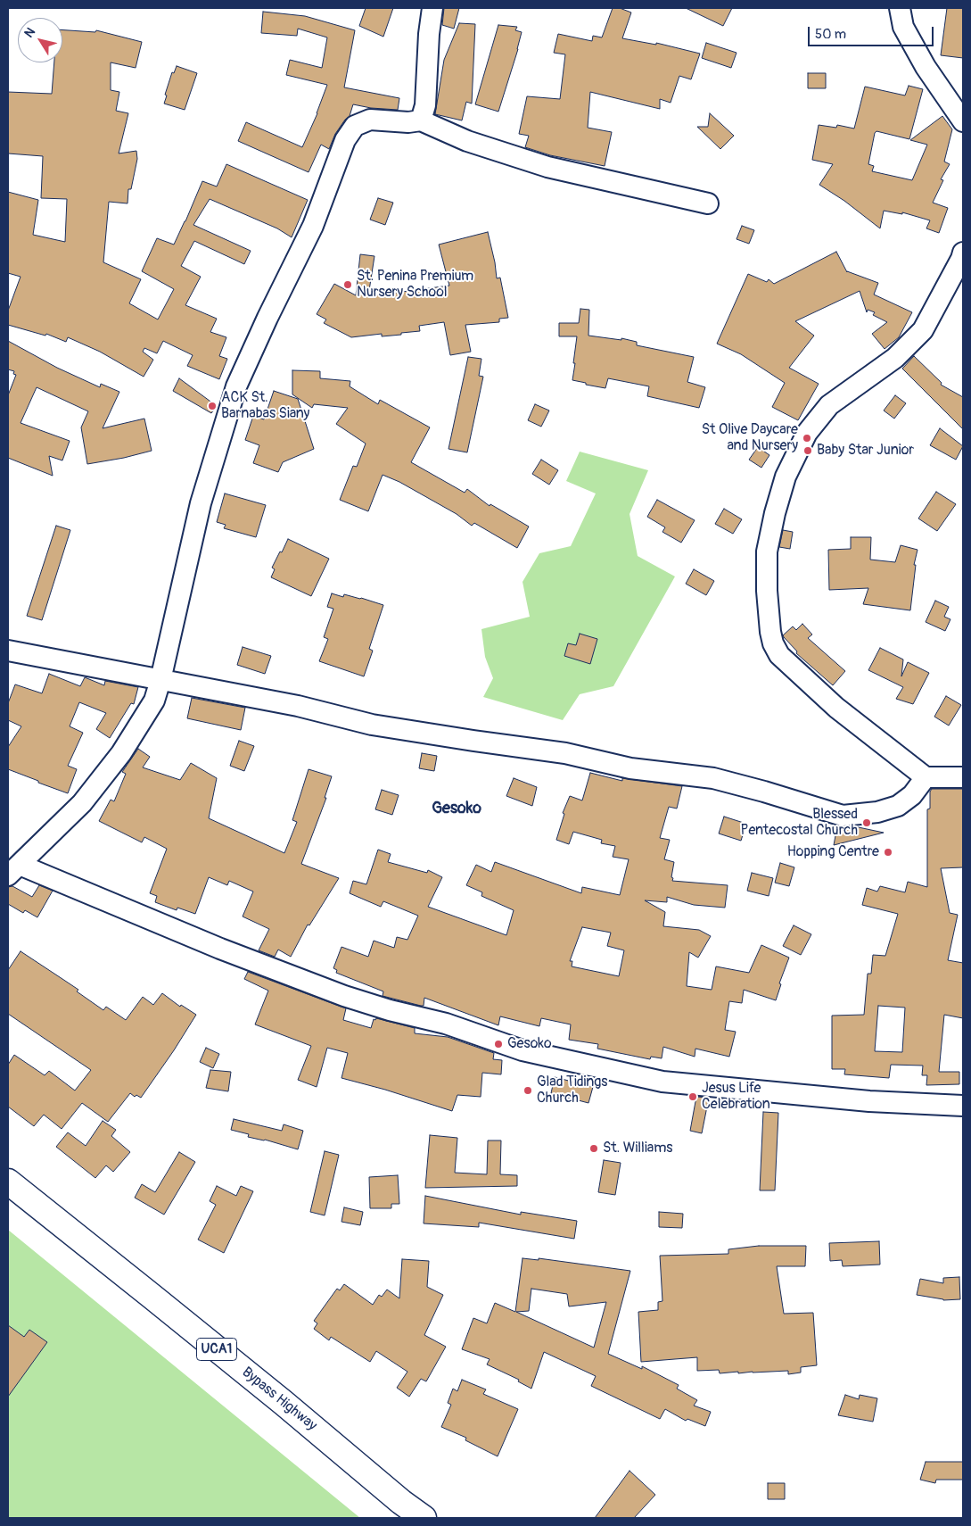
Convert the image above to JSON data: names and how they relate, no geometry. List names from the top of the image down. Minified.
{"streets":{"main road":["UCA1","Bypass Highway"]},"districts":["Gesoko"],"places":["St. Penina Premium Nursery School","ACK St. Barnabas Siany","St Olive Daycare and Nursery","Baby Star Junior","Blessed Pentecostal Church","Hopping Centre","Gesoko","Glad Tidings Church","Jesus Life Celebration","St. Williams"],"scale_bar":"50 m","north":"top left"}
